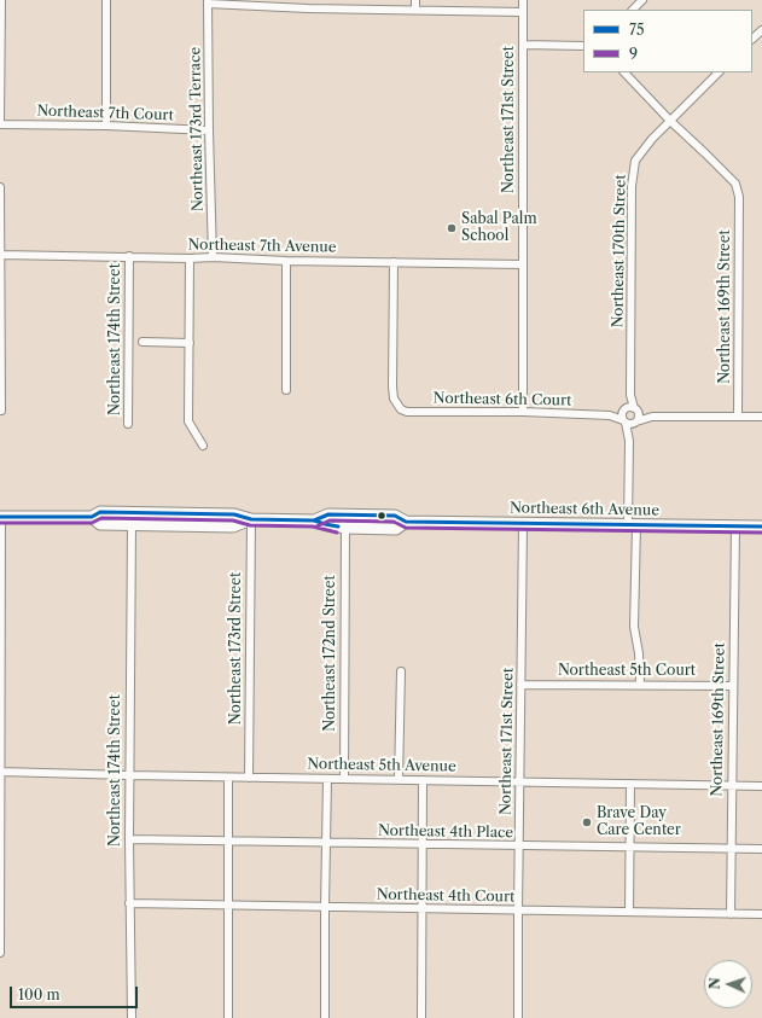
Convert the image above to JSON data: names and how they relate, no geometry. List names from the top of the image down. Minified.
{"streets":{"main road":["Northeast 6th Avenue"],"street":["Northeast 7th Court","Northeast 171st Street","Northeast 173rd Terrace","Northeast 7th Avenue","Northeast 170th Street","Northeast 169th Street","Northeast 174th Street","Northeast 6th Court","Northeast 173rd Street","Northeast 172nd Street","Northeast 5th Court","Northeast 5th Avenue","Northeast 4th Place","Northeast 4th Court"]},"crossings":[["Northeast 7th Court","Northeast 173rd Terrace"],["Northeast 171st Street","Northeast 7th Avenue"],["Northeast 171st Street","Northeast 6th Court"],["Northeast 171st Street","Northeast 6th Avenue"],["Northeast 171st Street","Northeast 5th Court"],["Northeast 171st Street","Northeast 5th Avenue"],["Northeast 171st Street","Northeast 4th Place"],["Northeast 171st Street","Northeast 4th Court"],["Northeast 173rd Terrace","Northeast 7th Avenue"],["Northeast 7th Avenue","Northeast 174th Street"],["Northeast 7th Avenue","Northeast 6th Court"],["Northeast 170th Street","Northeast 169th Street"],["Northeast 170th Street","Northeast 6th Court"],["Northeast 169th Street","Northeast 6th Avenue"],["Northeast 169th Street","Northeast 5th Court"],["Northeast 169th Street","Northeast 5th Avenue"],["Northeast 169th Street","Northeast 4th Place"],["Northeast 169th Street","Northeast 4th Court"],["Northeast 174th Street","Northeast 6th Avenue"],["Northeast 174th Street","Northeast 5th Avenue"],["Northeast 174th Street","Northeast 4th Place"],["Northeast 174th Street","Northeast 4th Court"],["Northeast 6th Avenue","Northeast 173rd Street"],["Northeast 6th Avenue","Northeast 172nd Street"],["Northeast 173rd Street","Northeast 5th Avenue"],["Northeast 172nd Street","Northeast 5th Avenue"]],"places":["Sabal Palm School","Brave Day Care Center"],"lines":["transit line 75","transit line 9"],"legend":["75","9"],"scale_bar":"100 m","north":"left"}
